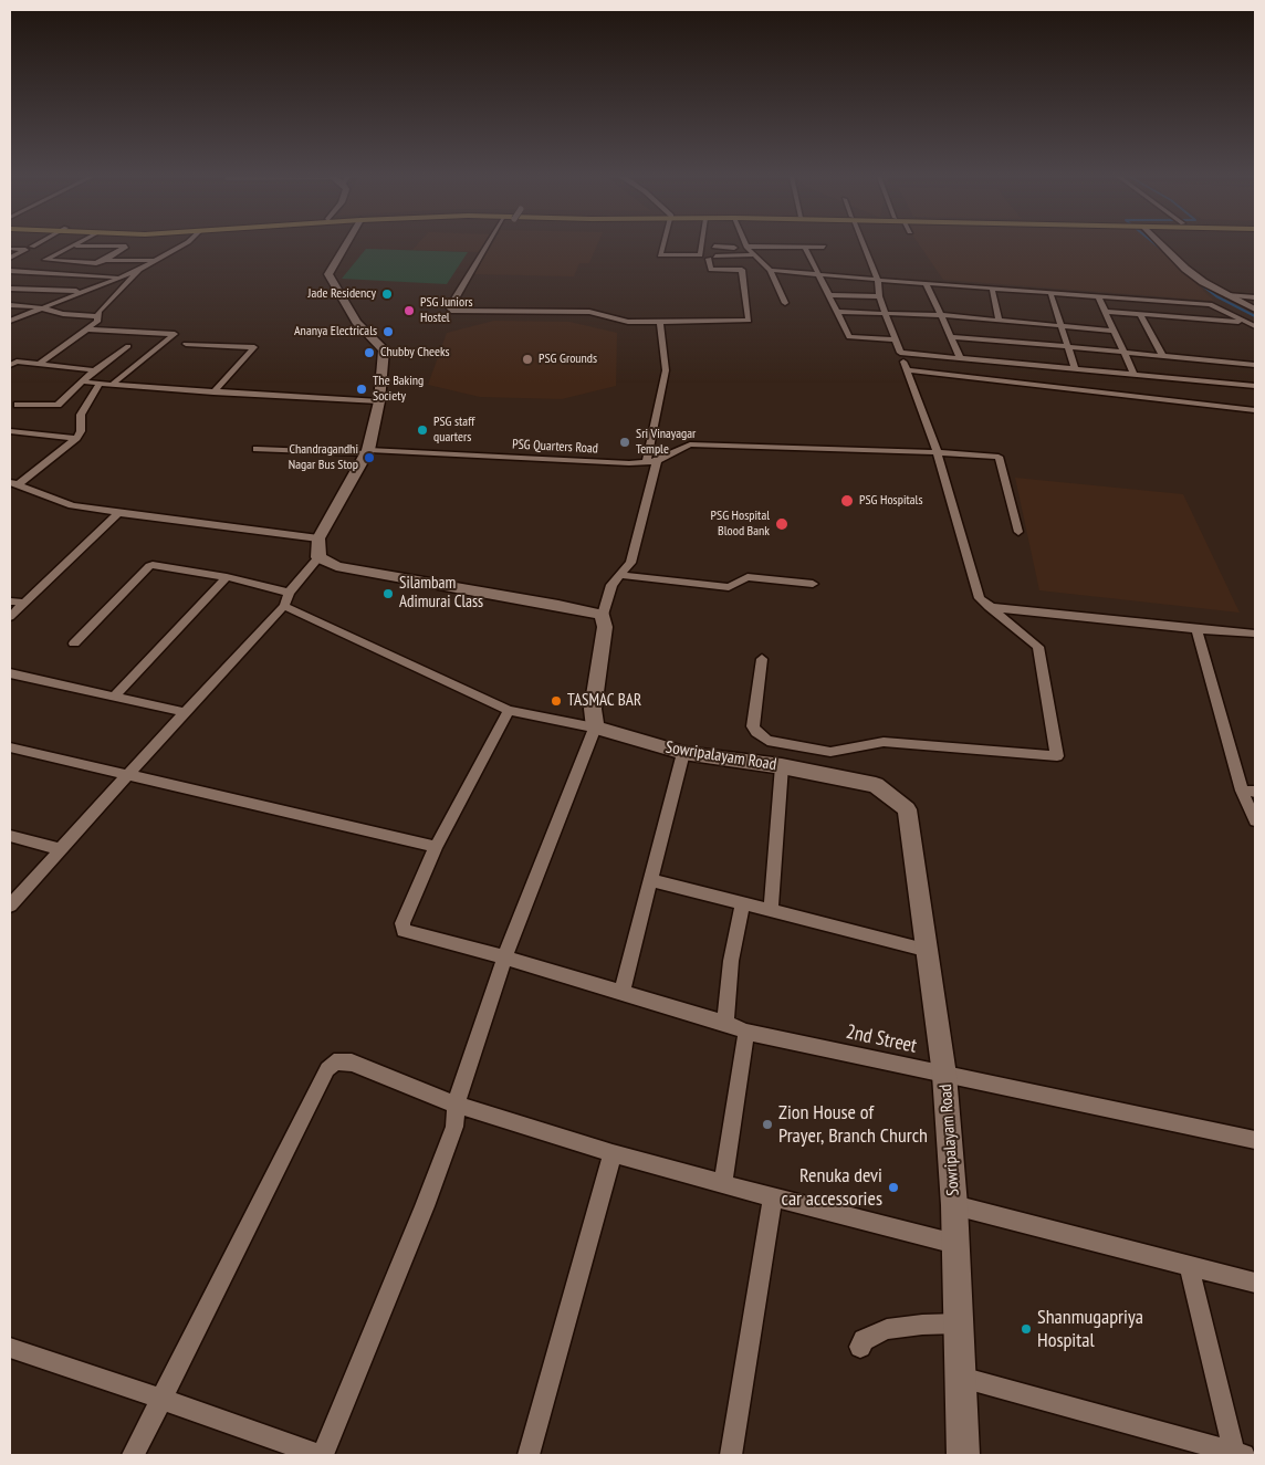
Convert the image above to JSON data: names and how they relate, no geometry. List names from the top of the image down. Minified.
{"streets":{"street":["PSG Quarters Road","Sowripalayam Road","2nd Street"]},"crossings":[["Sowripalayam Road","2nd Street"]],"places":["Jade Residency","PSG Juniors Hostel","Ananya Electricals","Chubby Cheeks","PSG Grounds","The Baking Society","PSG staff quarters","Sri Vinayagar Temple","Chandragandhi Nagar Bus Stop","PSG Hospitals","PSG Hospital Blood Bank","Silambam Adimurai Class","TASMAC BAR","Zion House of Prayer, Branch Church","Renuka devi car accessories","Shanmugapriya Hospital"]}
